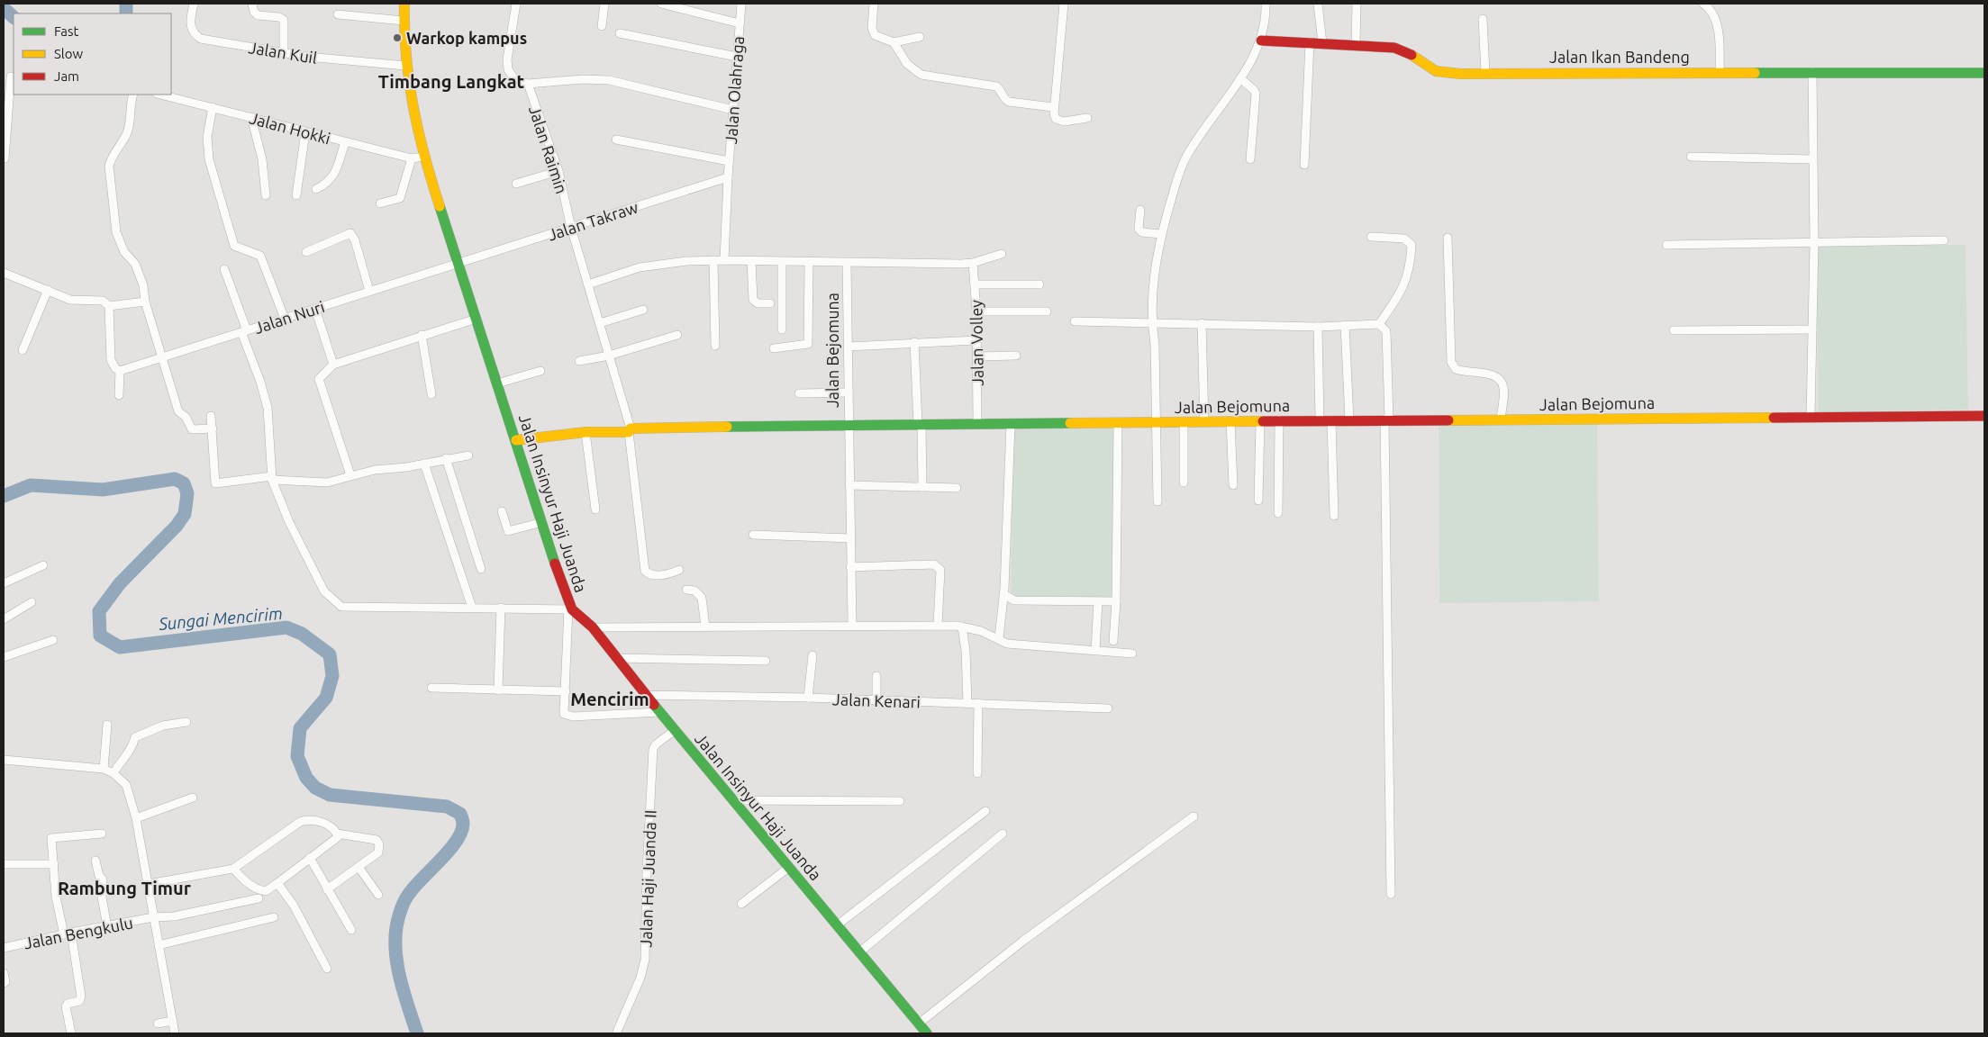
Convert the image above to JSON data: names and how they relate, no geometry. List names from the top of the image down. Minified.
{"streets":{"street":["Jalan Kuil","Jalan Ikan Bandeng","Jalan Olahraga","Jalan Hokki","Jalan Raimin","Jalan Takraw","Jalan Nuri","Jalan Volley","Jalan Bejomuna","Jalan Insinyur Haji Juanda","Jalan Kenari","Jalan Haji Juanda II","Jalan Bengkulu"]},"crossings":[["Jalan Kuil","Jalan Insinyur Haji Juanda"],["Jalan Olahraga","Jalan Takraw"],["Jalan Hokki","Jalan Insinyur Haji Juanda"],["Jalan Raimin","Jalan Takraw"],["Jalan Takraw","Jalan Nuri"],["Jalan Takraw","Jalan Insinyur Haji Juanda"],["Jalan Nuri","Jalan Insinyur Haji Juanda"],["Jalan Volley","Jalan Bejomuna"],["Jalan Insinyur Haji Juanda","Jalan Kenari"],["Jalan Insinyur Haji Juanda","Jalan Haji Juanda II"]],"districts":["Timbang Langkat","Mencirim","Rambung Timur"],"water":["Sungai Mencirim"],"places":["Warkop kampus"],"legend":["Fast","Slow","Jam"]}
